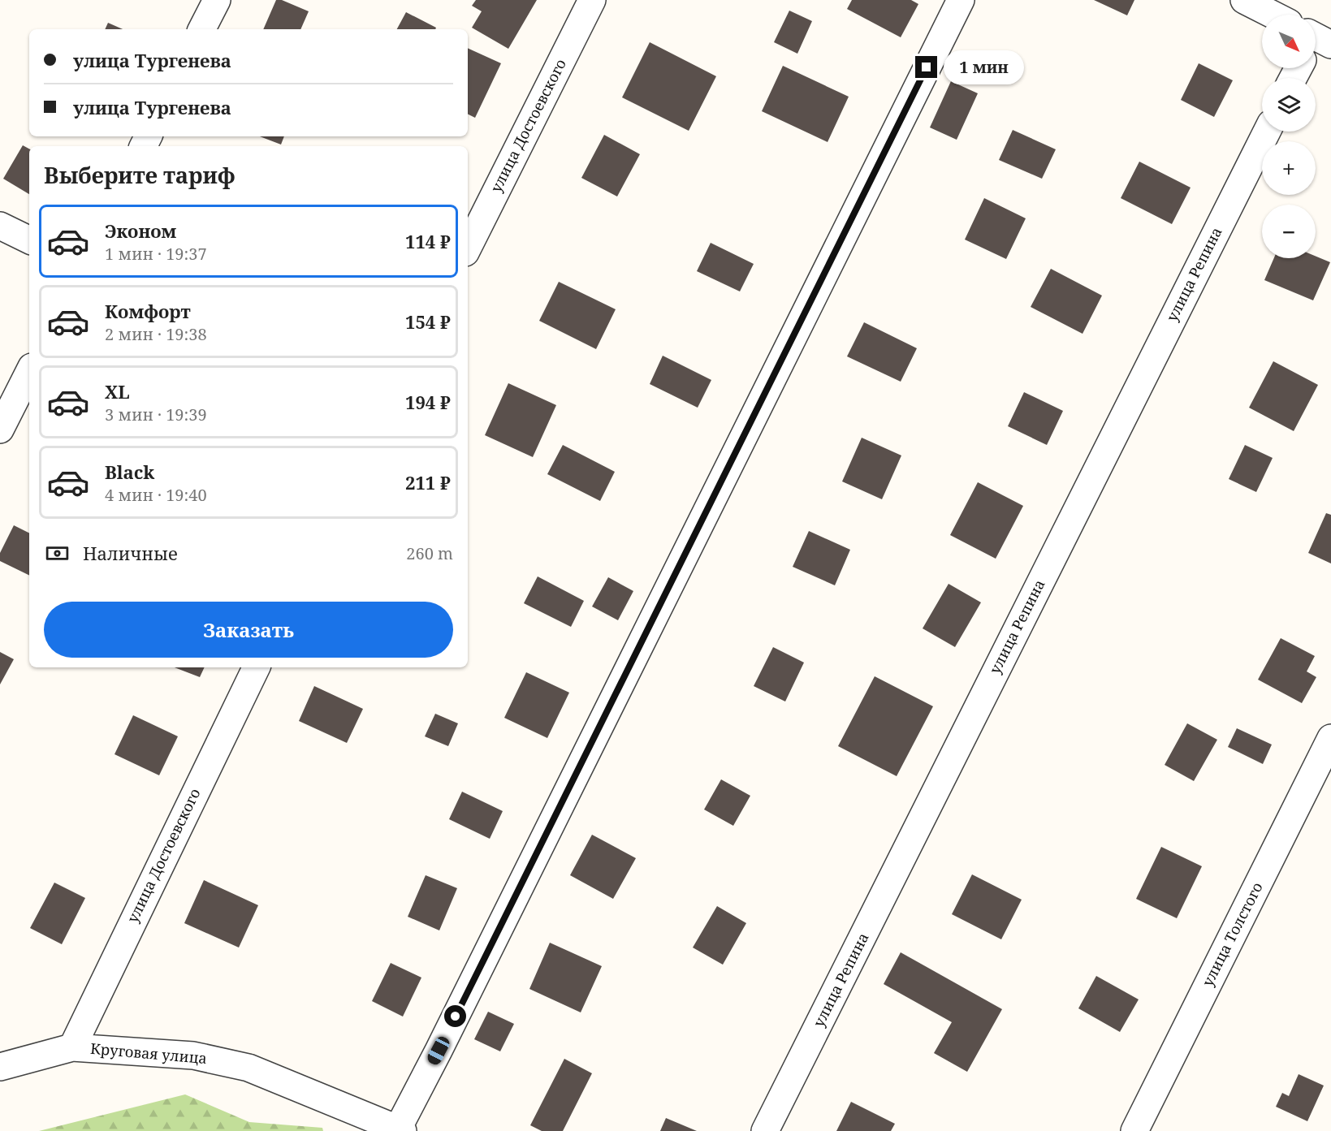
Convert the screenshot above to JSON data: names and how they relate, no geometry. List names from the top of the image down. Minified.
{"streets":{"street":["улица Достоевского","улица Репина","улица Толстого","Круговая улица"]},"crossings":[["улица Достоевского","Круговая улица"]],"north":"bottom right","page":{"map_buttons":["+","−"],"banner":["улица Тургенева","улица Тургенева"],"bubble":"1 мин","heading":"Выберите тариф","list":[{"name":"Эконом","note":"1 мин · 19:37","value":"114 ₽"},{"name":"Комфорт","note":"2 мин · 19:38","value":"154 ₽"},{"name":"XL","note":"3 мин · 19:39","value":"194 ₽"},{"name":"Black","note":"4 мин · 19:40","value":"211 ₽"}],"pay":["Наличные","260 m"],"buttons":"Заказать"}}
